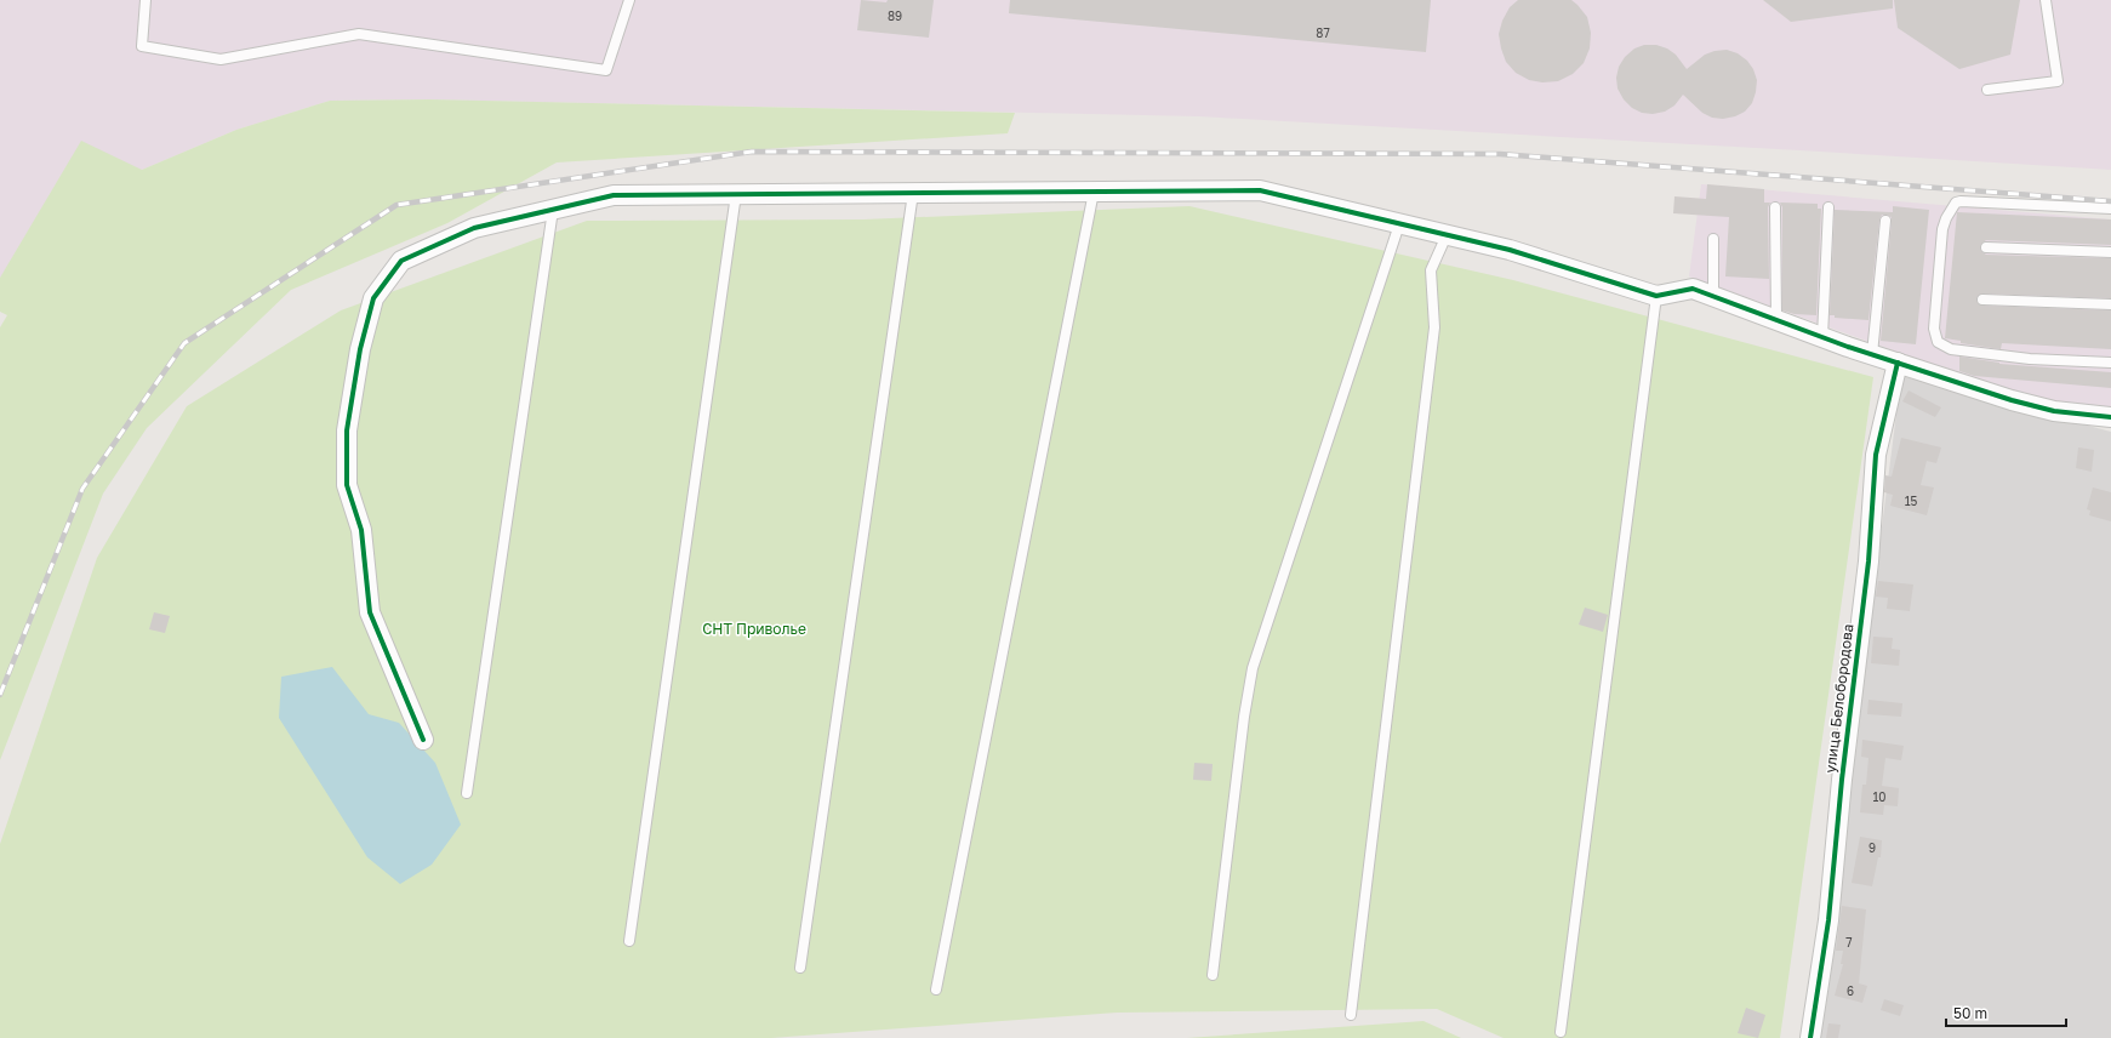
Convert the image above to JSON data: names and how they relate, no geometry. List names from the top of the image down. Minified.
{"streets":{"street":["улица Белобородова"]},"parks":["СНТ Приволье"],"house_numbers":["89","87","15","10","9","7","6"],"scale_bar":"50 m"}
